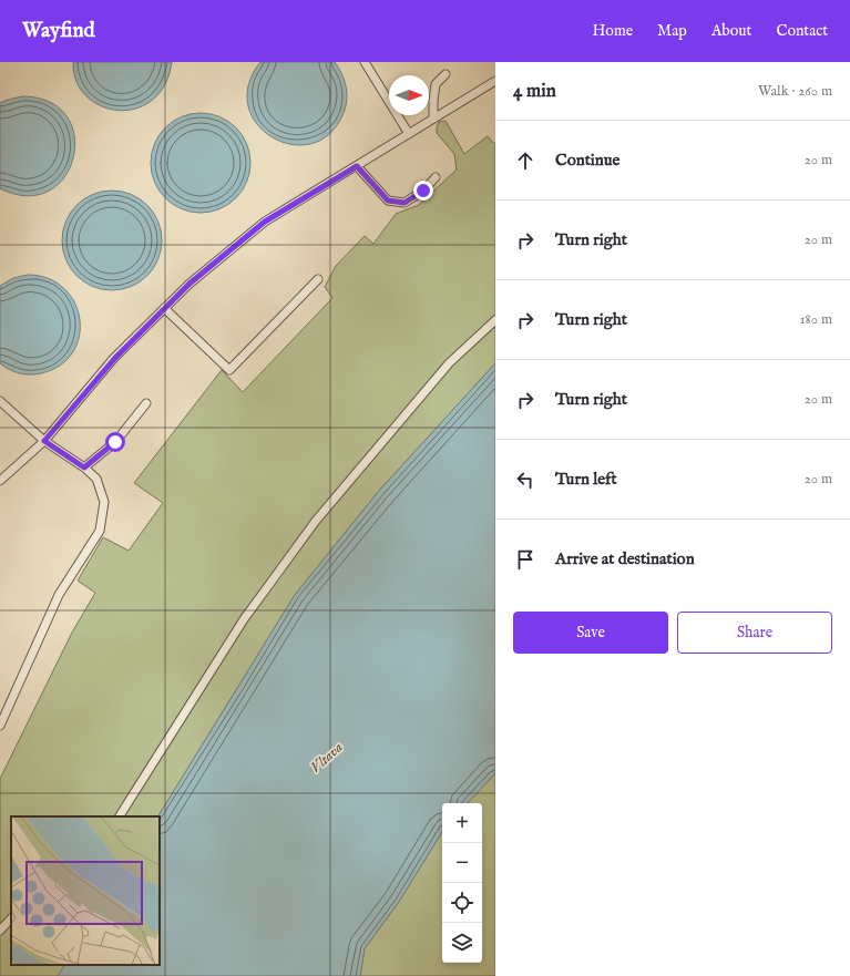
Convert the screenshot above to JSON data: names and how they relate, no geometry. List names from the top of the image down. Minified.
{"water":["Vltava"],"north":"right","page":{"header":"Wayfind","nav":["Home","Map","About","Contact"],"heading":["4 min","Walk · 260 m"],"list":[["Continue","20 m"],["Turn right","20 m"],["Turn right","180 m"],["Turn right","20 m"],["Turn left","20 m"],"Arrive at destination"],"buttons":["Save","Share"],"map_buttons":["+","−"]}}
